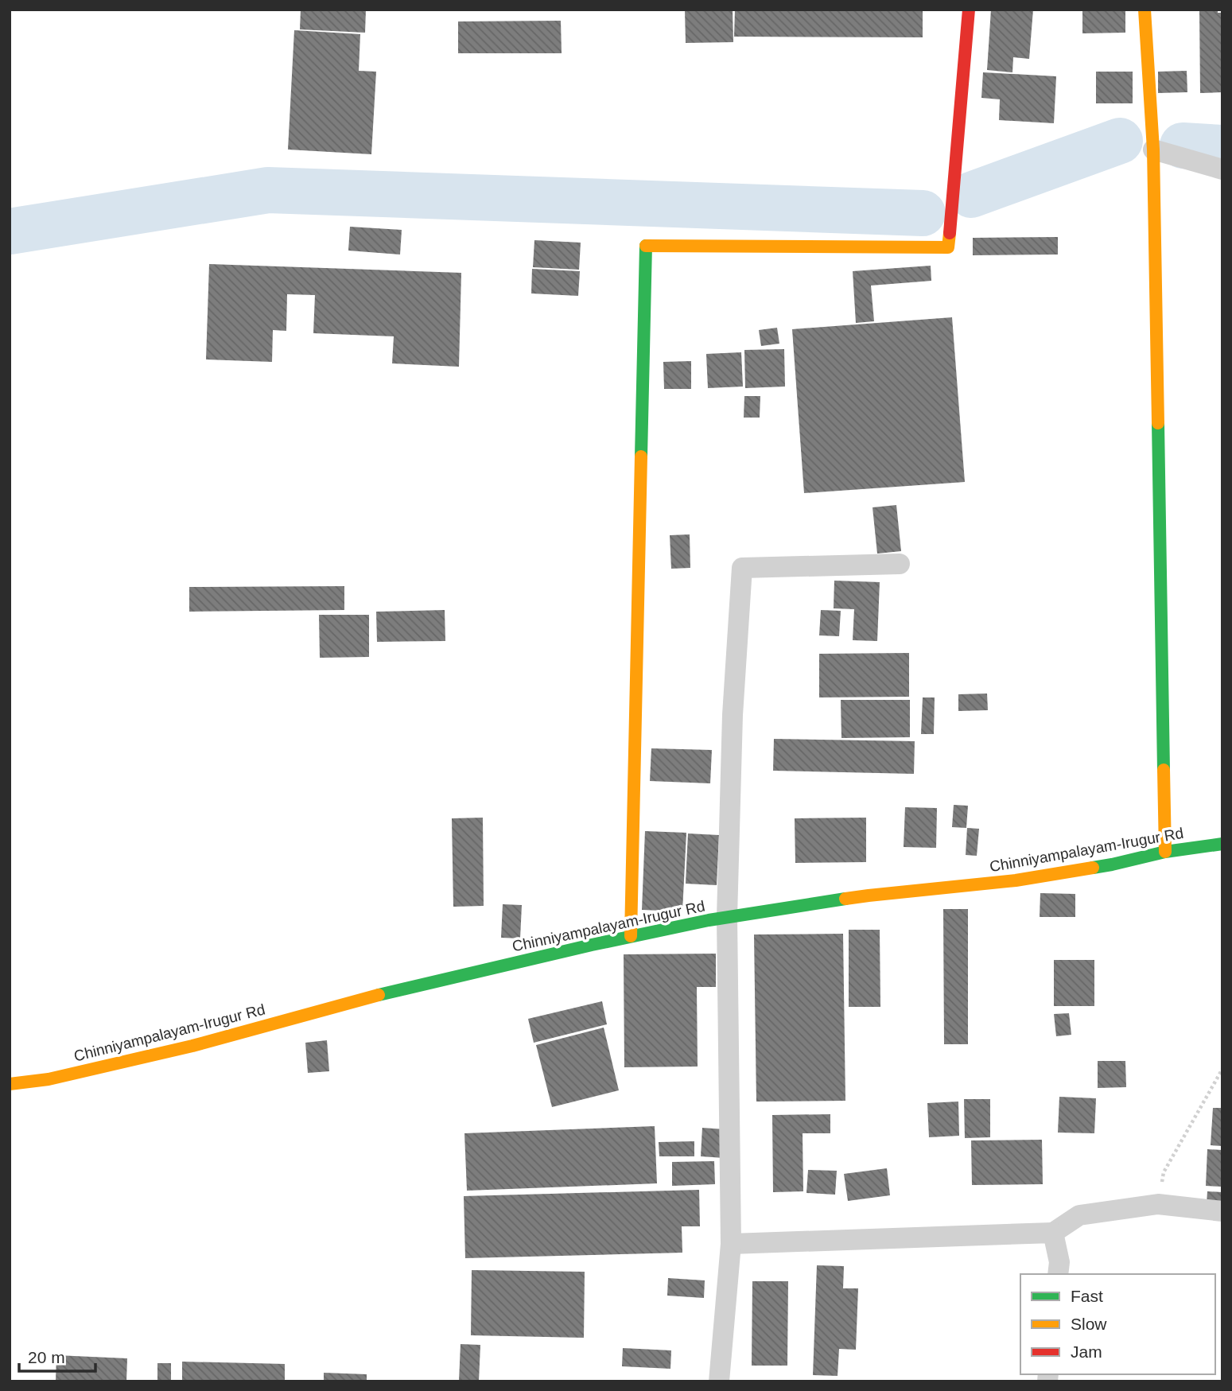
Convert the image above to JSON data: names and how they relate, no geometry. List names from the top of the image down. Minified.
{"streets":{"street":["Chinniyampalayam-Irugur Rd"]},"legend":["Fast","Slow","Jam"],"scale_bar":"20 m"}
